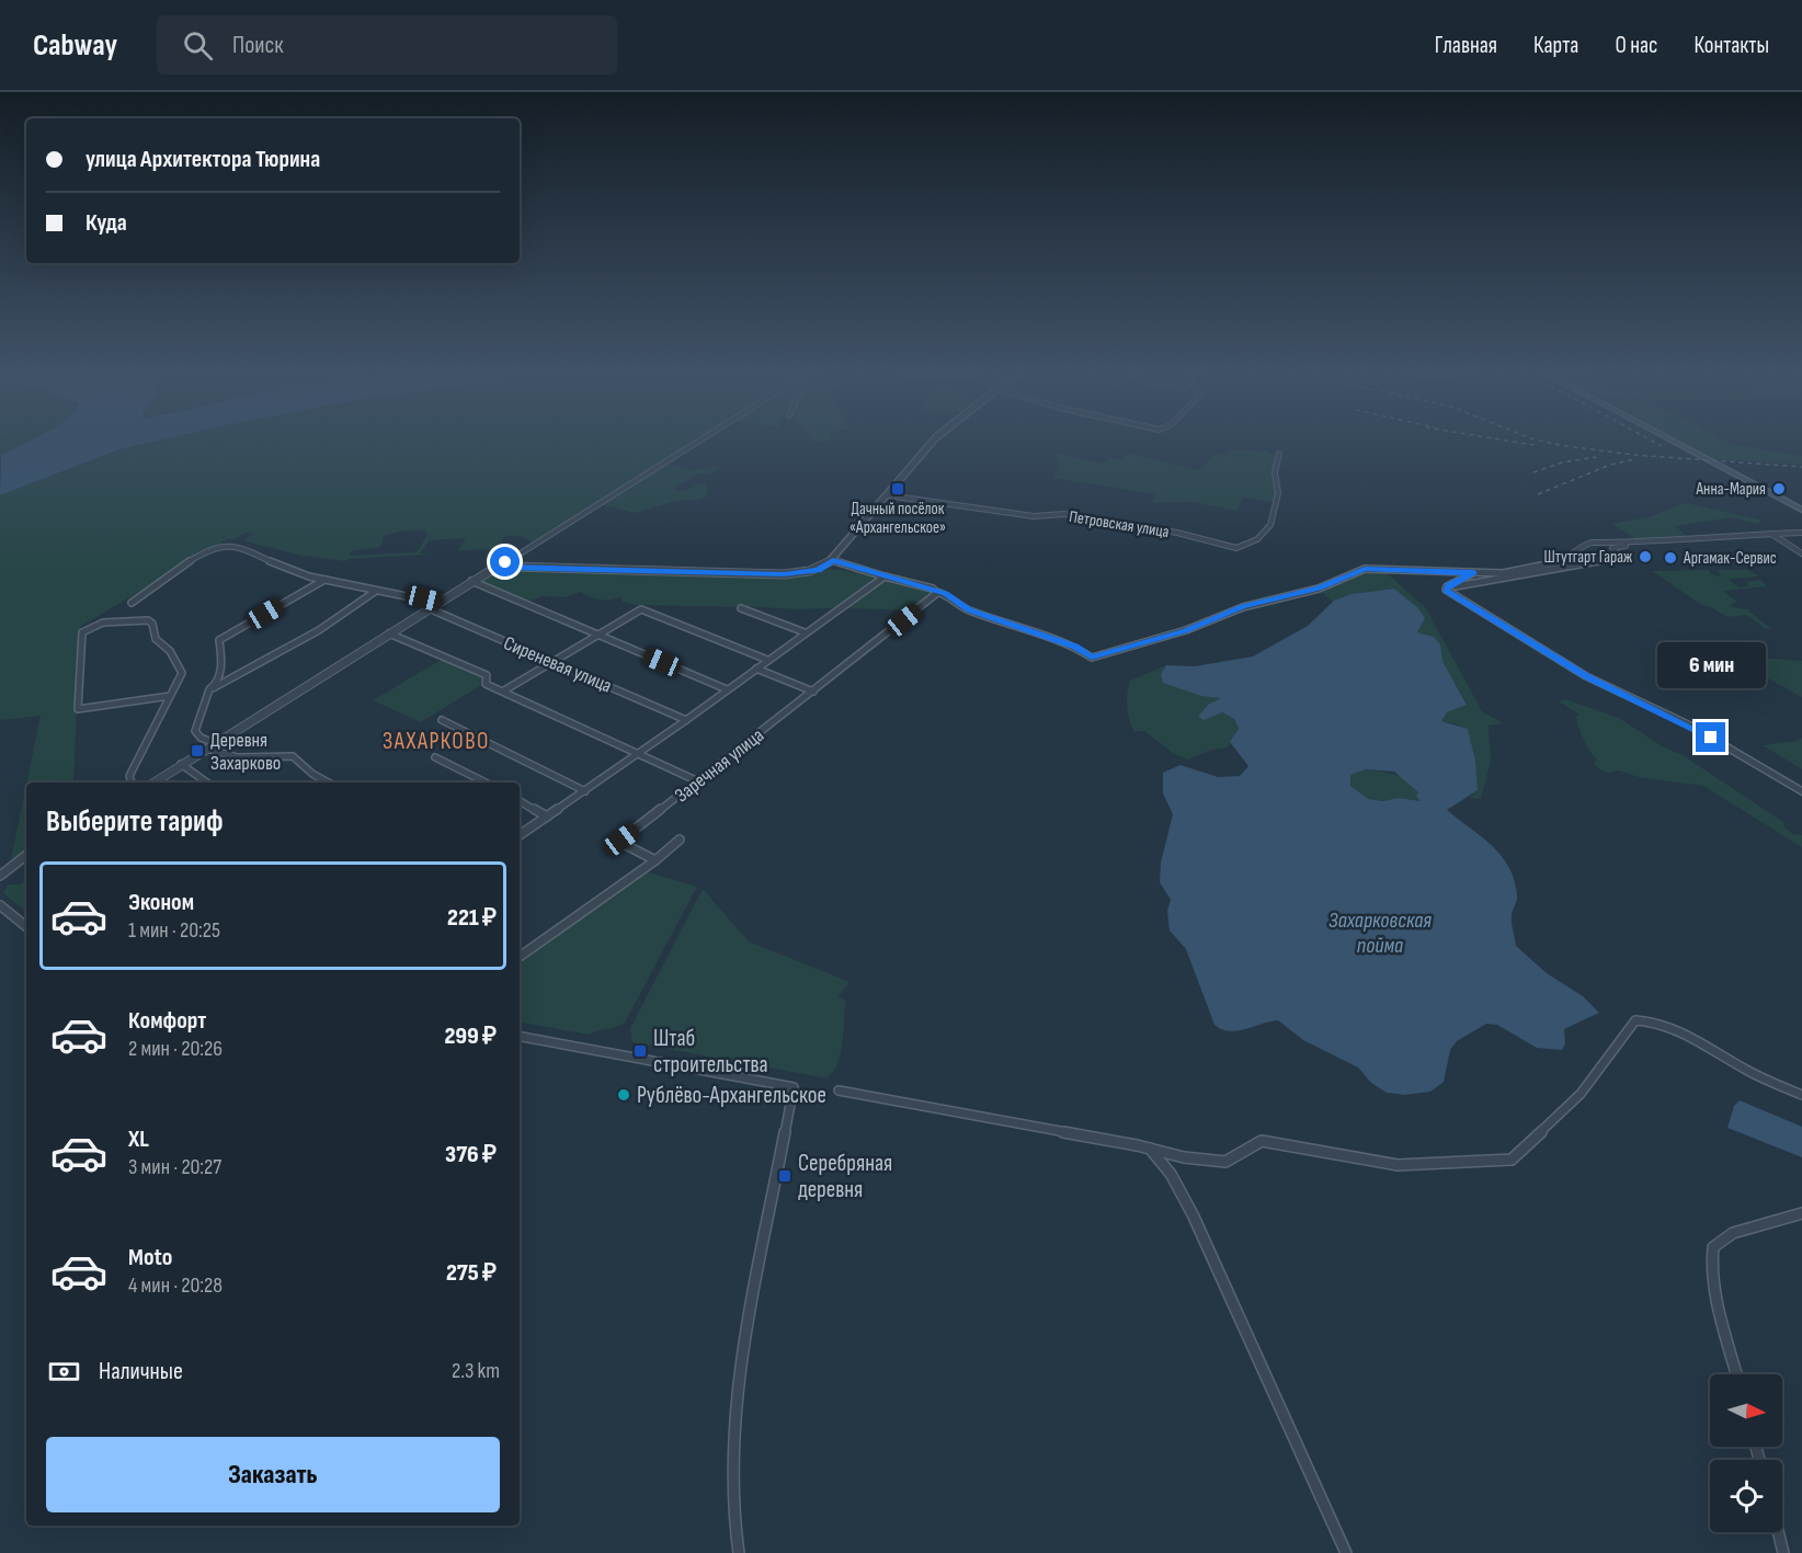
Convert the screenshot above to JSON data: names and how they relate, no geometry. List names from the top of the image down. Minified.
{"streets":{"street":["Петровская улица","Сиреневая улица","Заречная улица"]},"districts":["ЗАХАРКОВО"],"water":["Захарковская пойма"],"places":{"transit":["Дачный посёлок «Архангельское»","Деревня Захарково","Штаб строительства","Серебряная деревня"],"other":["Анна-Мария","Штутгарт Гараж","Аргамак-Сервис","Рублёво-Архангельское"]},"north":"right","page":{"header":"Cabway","search":"Поиск","nav":["Главная","Карта","О нас","Контакты"],"banner":["улица Архитектора Тюрина","Куда"],"bubble":"6 мин","heading":"Выберите тариф","list":[{"name":"Эконом","note":"1 мин · 20:25","value":"221 ₽"},{"name":"Комфорт","note":"2 мин · 20:26","value":"299 ₽"},{"name":"XL","note":"3 мин · 20:27","value":"376 ₽"},{"name":"Moto","note":"4 мин · 20:28","value":"275 ₽"}],"pay":["Наличные","2.3 km"],"buttons":"Заказать"}}
